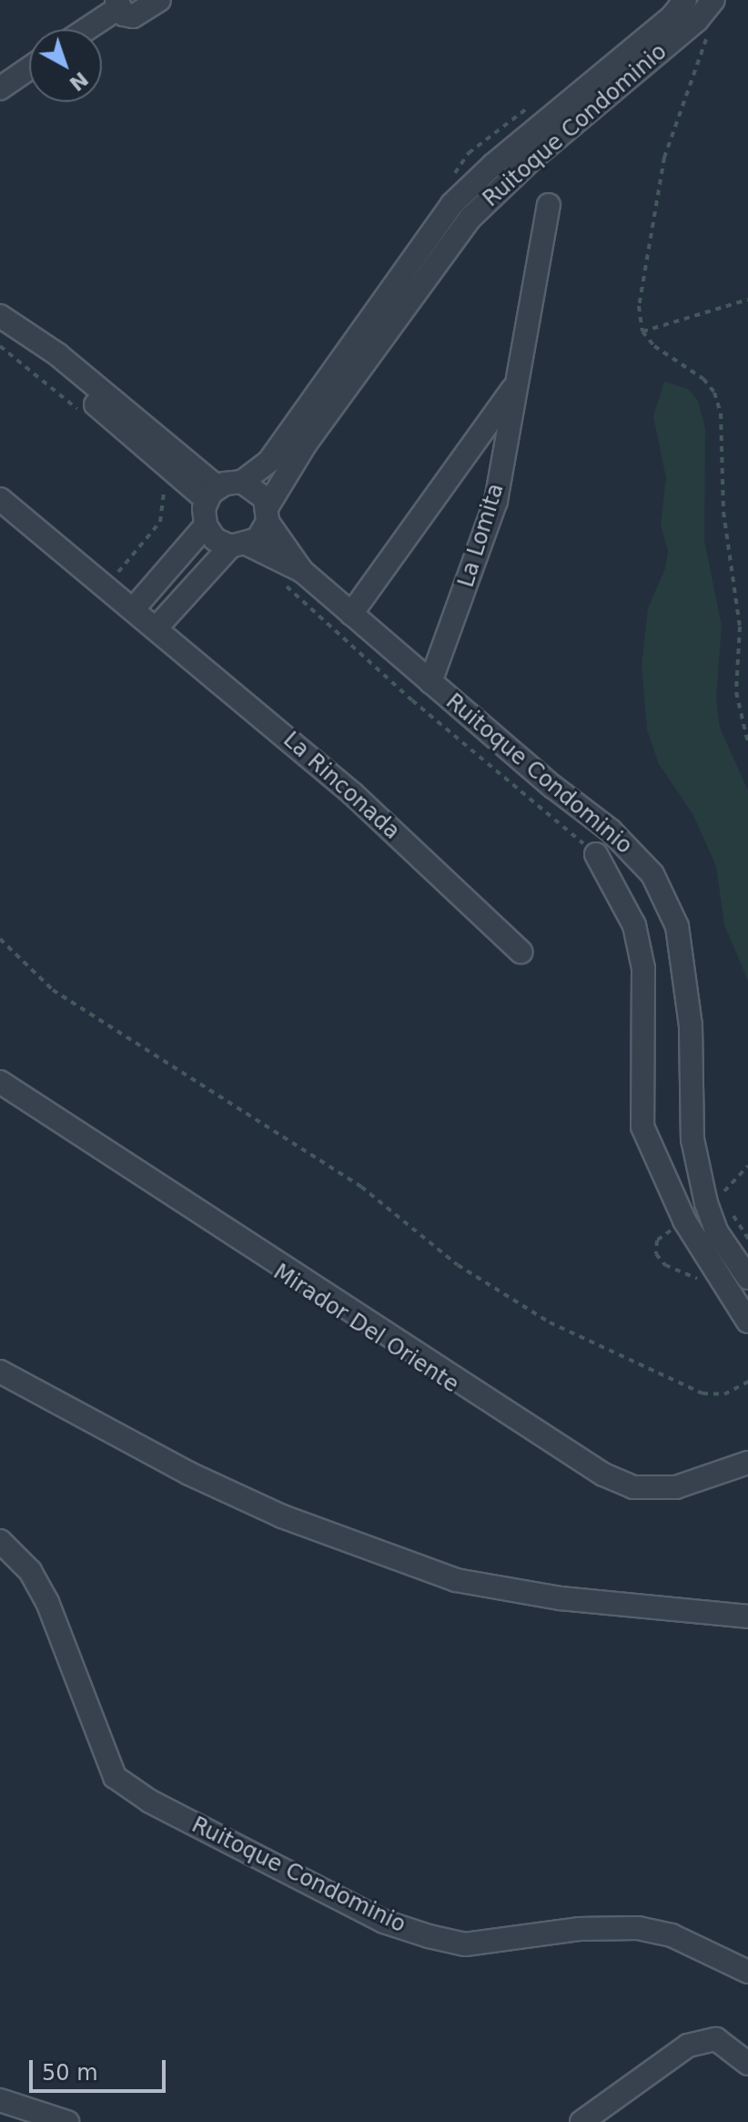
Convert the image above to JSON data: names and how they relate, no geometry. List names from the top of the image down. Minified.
{"streets":{"street":["Ruitoque Condominio","La Lomita","La Rinconada","Mirador Del Oriente"]},"crossings":[["Ruitoque Condominio","La Lomita"]],"scale_bar":"50 m","north":"bottom right"}
